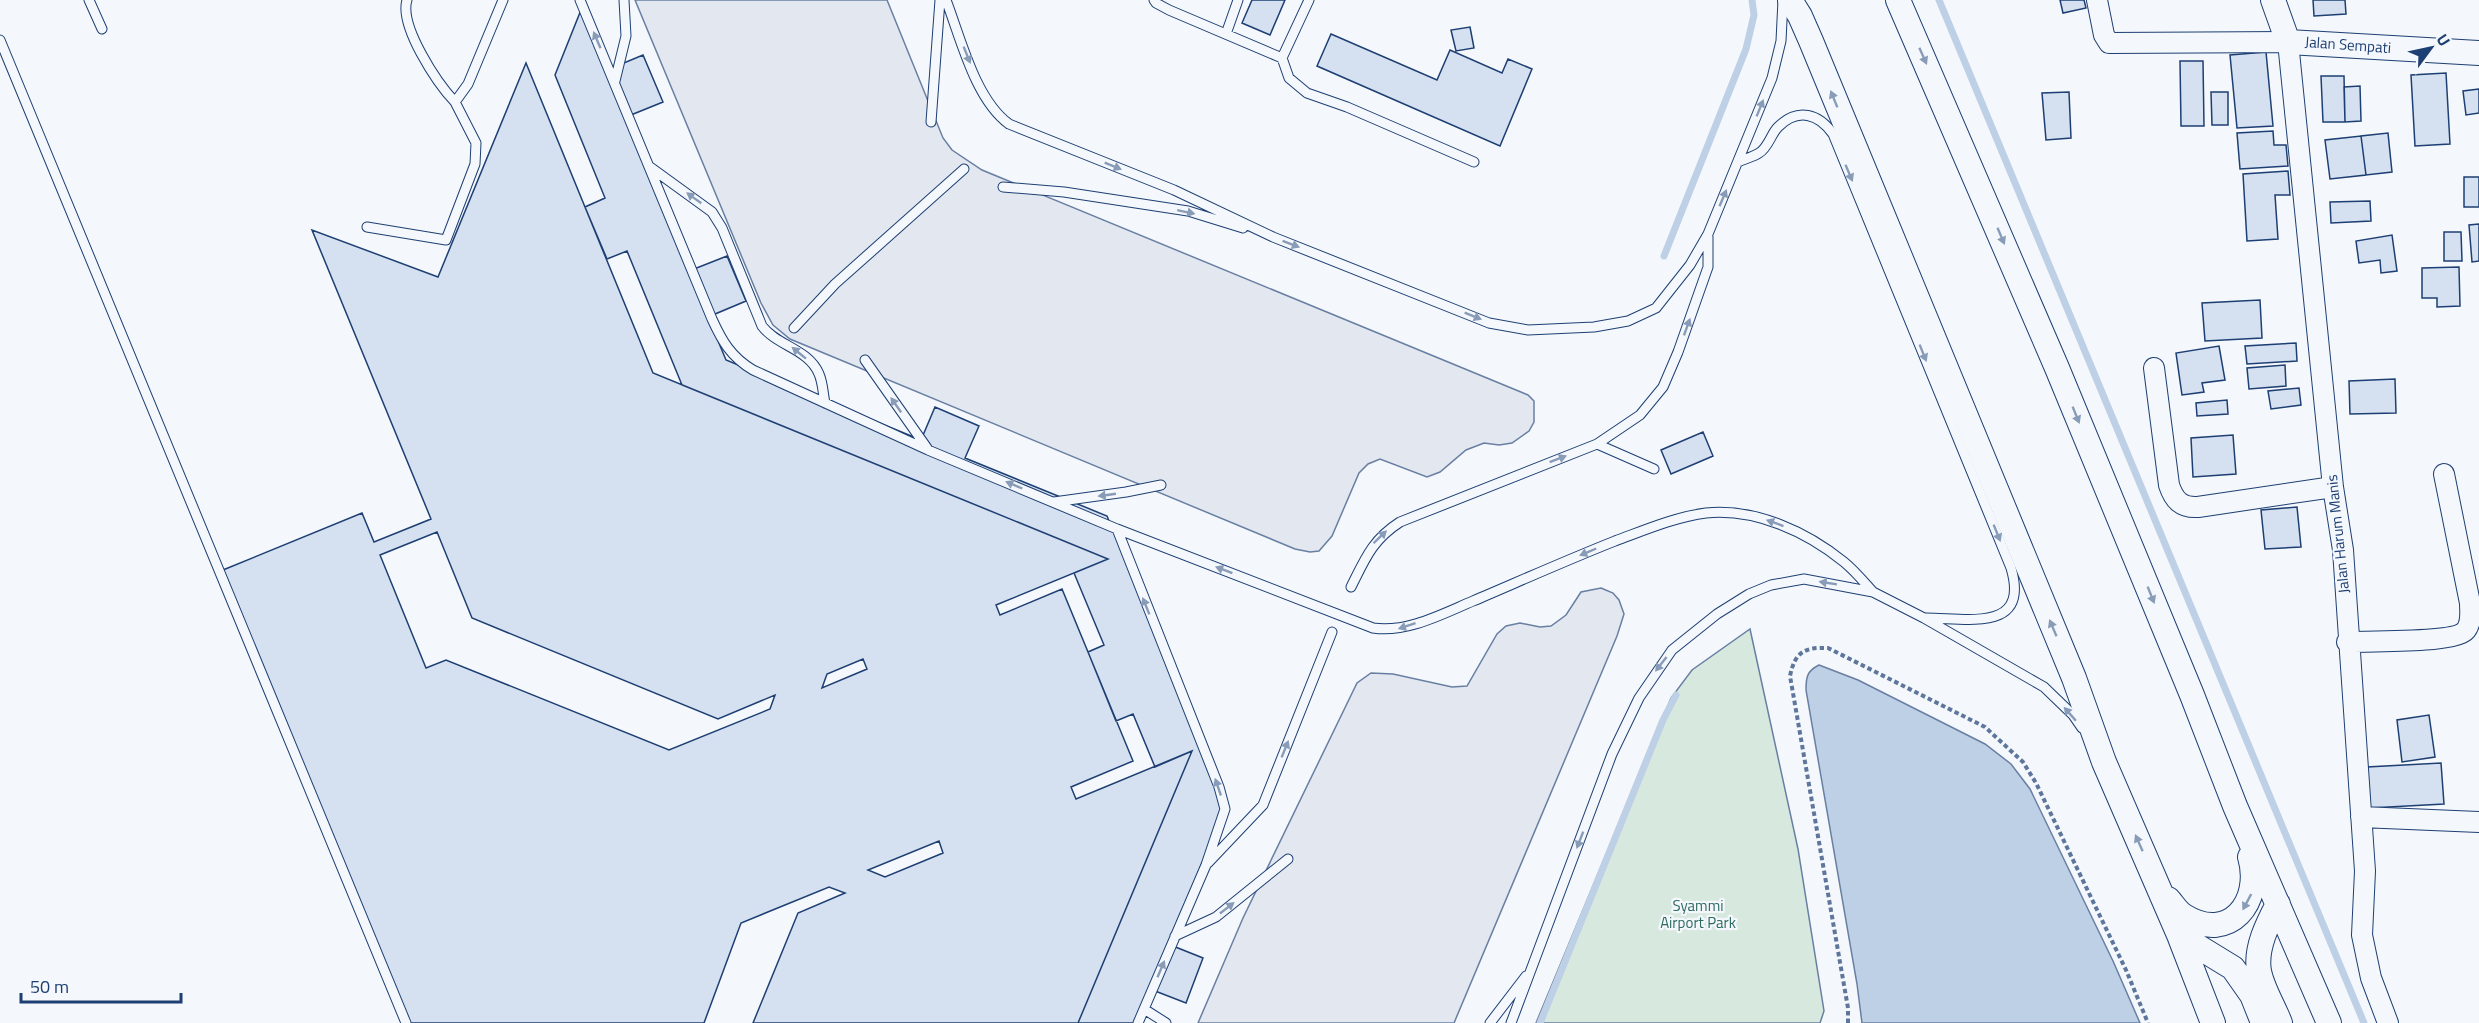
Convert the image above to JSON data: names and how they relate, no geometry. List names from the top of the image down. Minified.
{"streets":{"street":["Jalan Sempati","Jalan Harum Manis"]},"crossings":[["Jalan Sempati","Jalan Harum Manis"]],"parks":["Syammi Airport Park"],"scale_bar":"50 m","north":"top right"}
